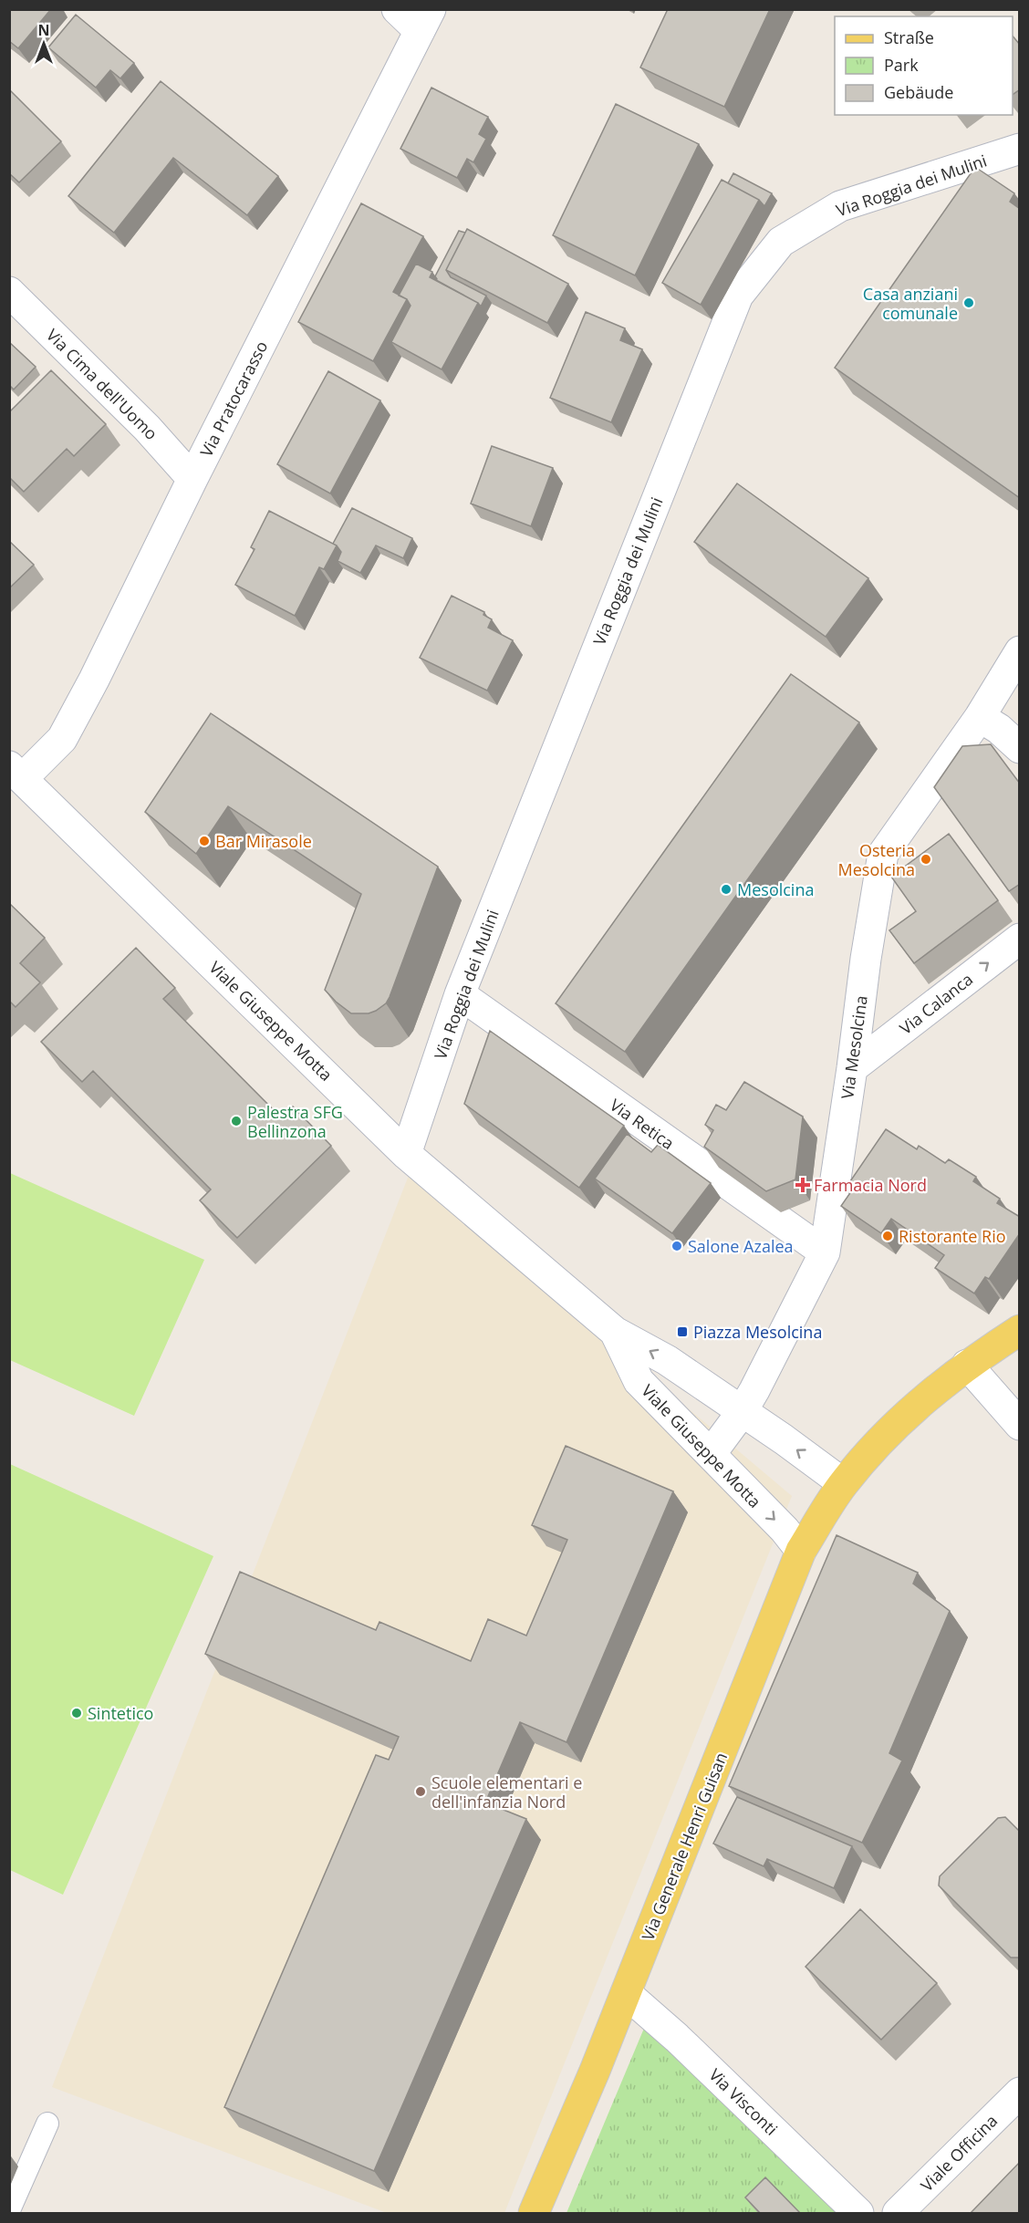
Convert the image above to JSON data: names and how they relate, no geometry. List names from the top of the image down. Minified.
{"streets":{"main road":["Via Generale Henri Guisan"],"street":["Via Roggia dei Mulini","Via Cima dell'Uomo","Via Pratocarasso","Via Calanca","Viale Giuseppe Motta","Via Mesolcina","Via Retica","Via Visconti","Viale Officina"]},"crossings":[["Via Roggia dei Mulini","Viale Giuseppe Motta"],["Via Roggia dei Mulini","Via Retica"],["Via Cima dell'Uomo","Via Pratocarasso"],["Via Pratocarasso","Viale Giuseppe Motta"],["Via Calanca","Via Mesolcina"],["Viale Giuseppe Motta","Via Mesolcina"],["Viale Giuseppe Motta","Via Generale Henri Guisan"],["Via Mesolcina","Via Retica"],["Via Generale Henri Guisan","Via Visconti"]],"one_way":["Via Calanca"],"places":{"other":["Casa anziani comunale","Bar Mirasole","Osteria Mesolcina","Mesolcina","Palestra SFG Bellinzona","Ristorante Rio","Salone Azalea","Sintetico","Scuole elementari e dell'infanzia Nord"],"health":["Farmacia Nord"],"transit":["Piazza Mesolcina"]},"legend":["Straße","Park","Gebäude"],"north":"top"}
